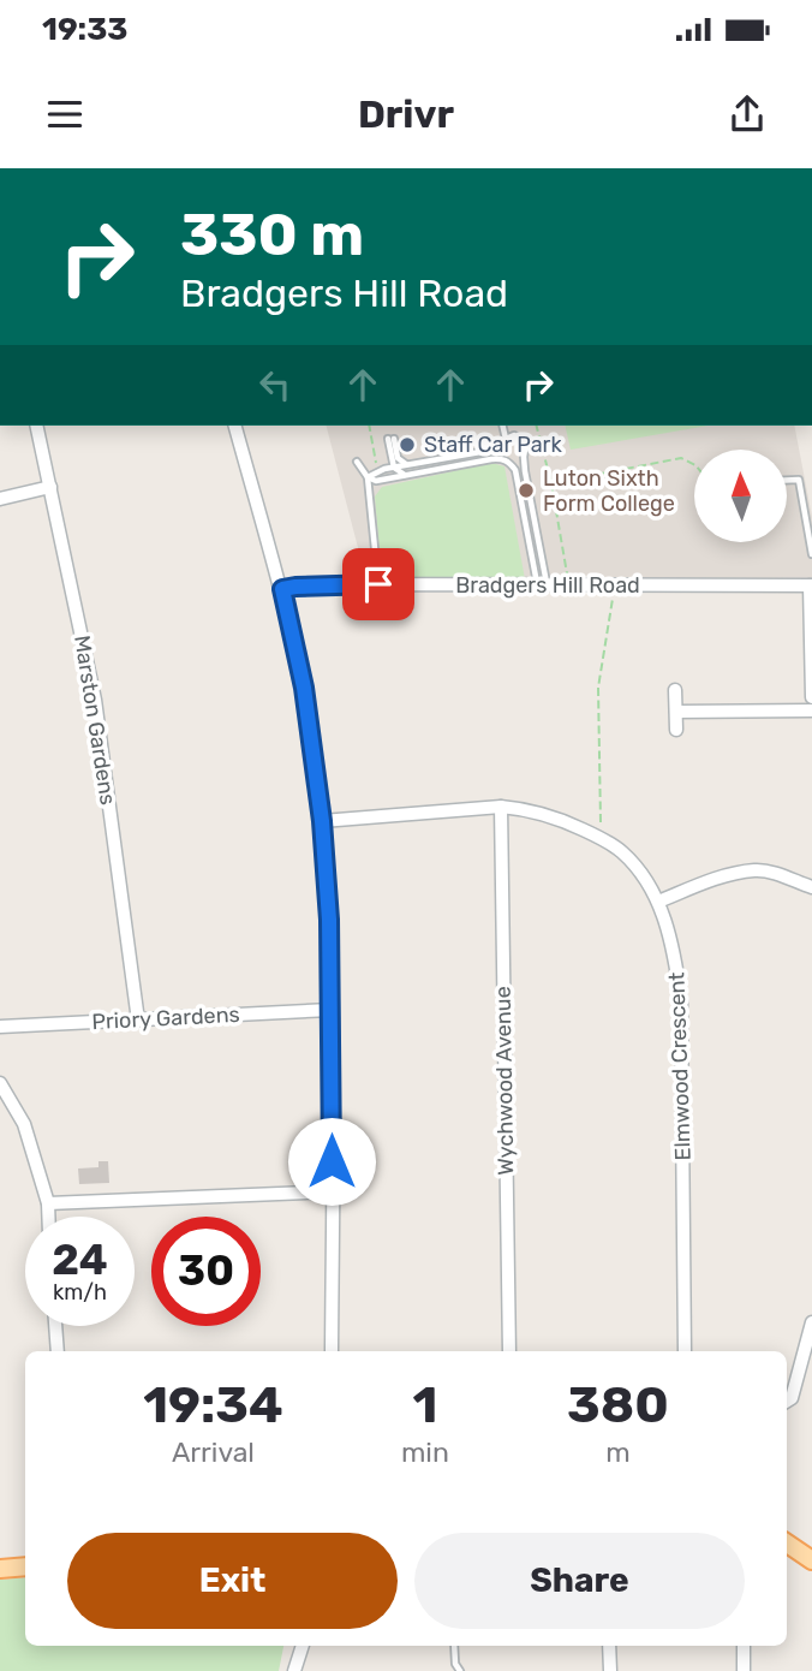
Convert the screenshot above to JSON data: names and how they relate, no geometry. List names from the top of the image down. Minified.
{"streets":{"street":["Bradgers Hill Road","Marston Gardens","Priory Gardens","Elmwood Crescent","Wychwood Avenue"]},"crossings":[["Marston Gardens","Priory Gardens"],["Elmwood Crescent","Wychwood Avenue"]],"places":["Staff Car Park","Luton Sixth Form College"],"north":"top","page":{"status":"19:33","header":"Drivr","turn":["330 m","Bradgers Hill Road"],"speed":"24 km/h","limit":"30","eta":["19:34","Arrival","1","min","380","m"],"buttons":["Exit","Share"]}}
